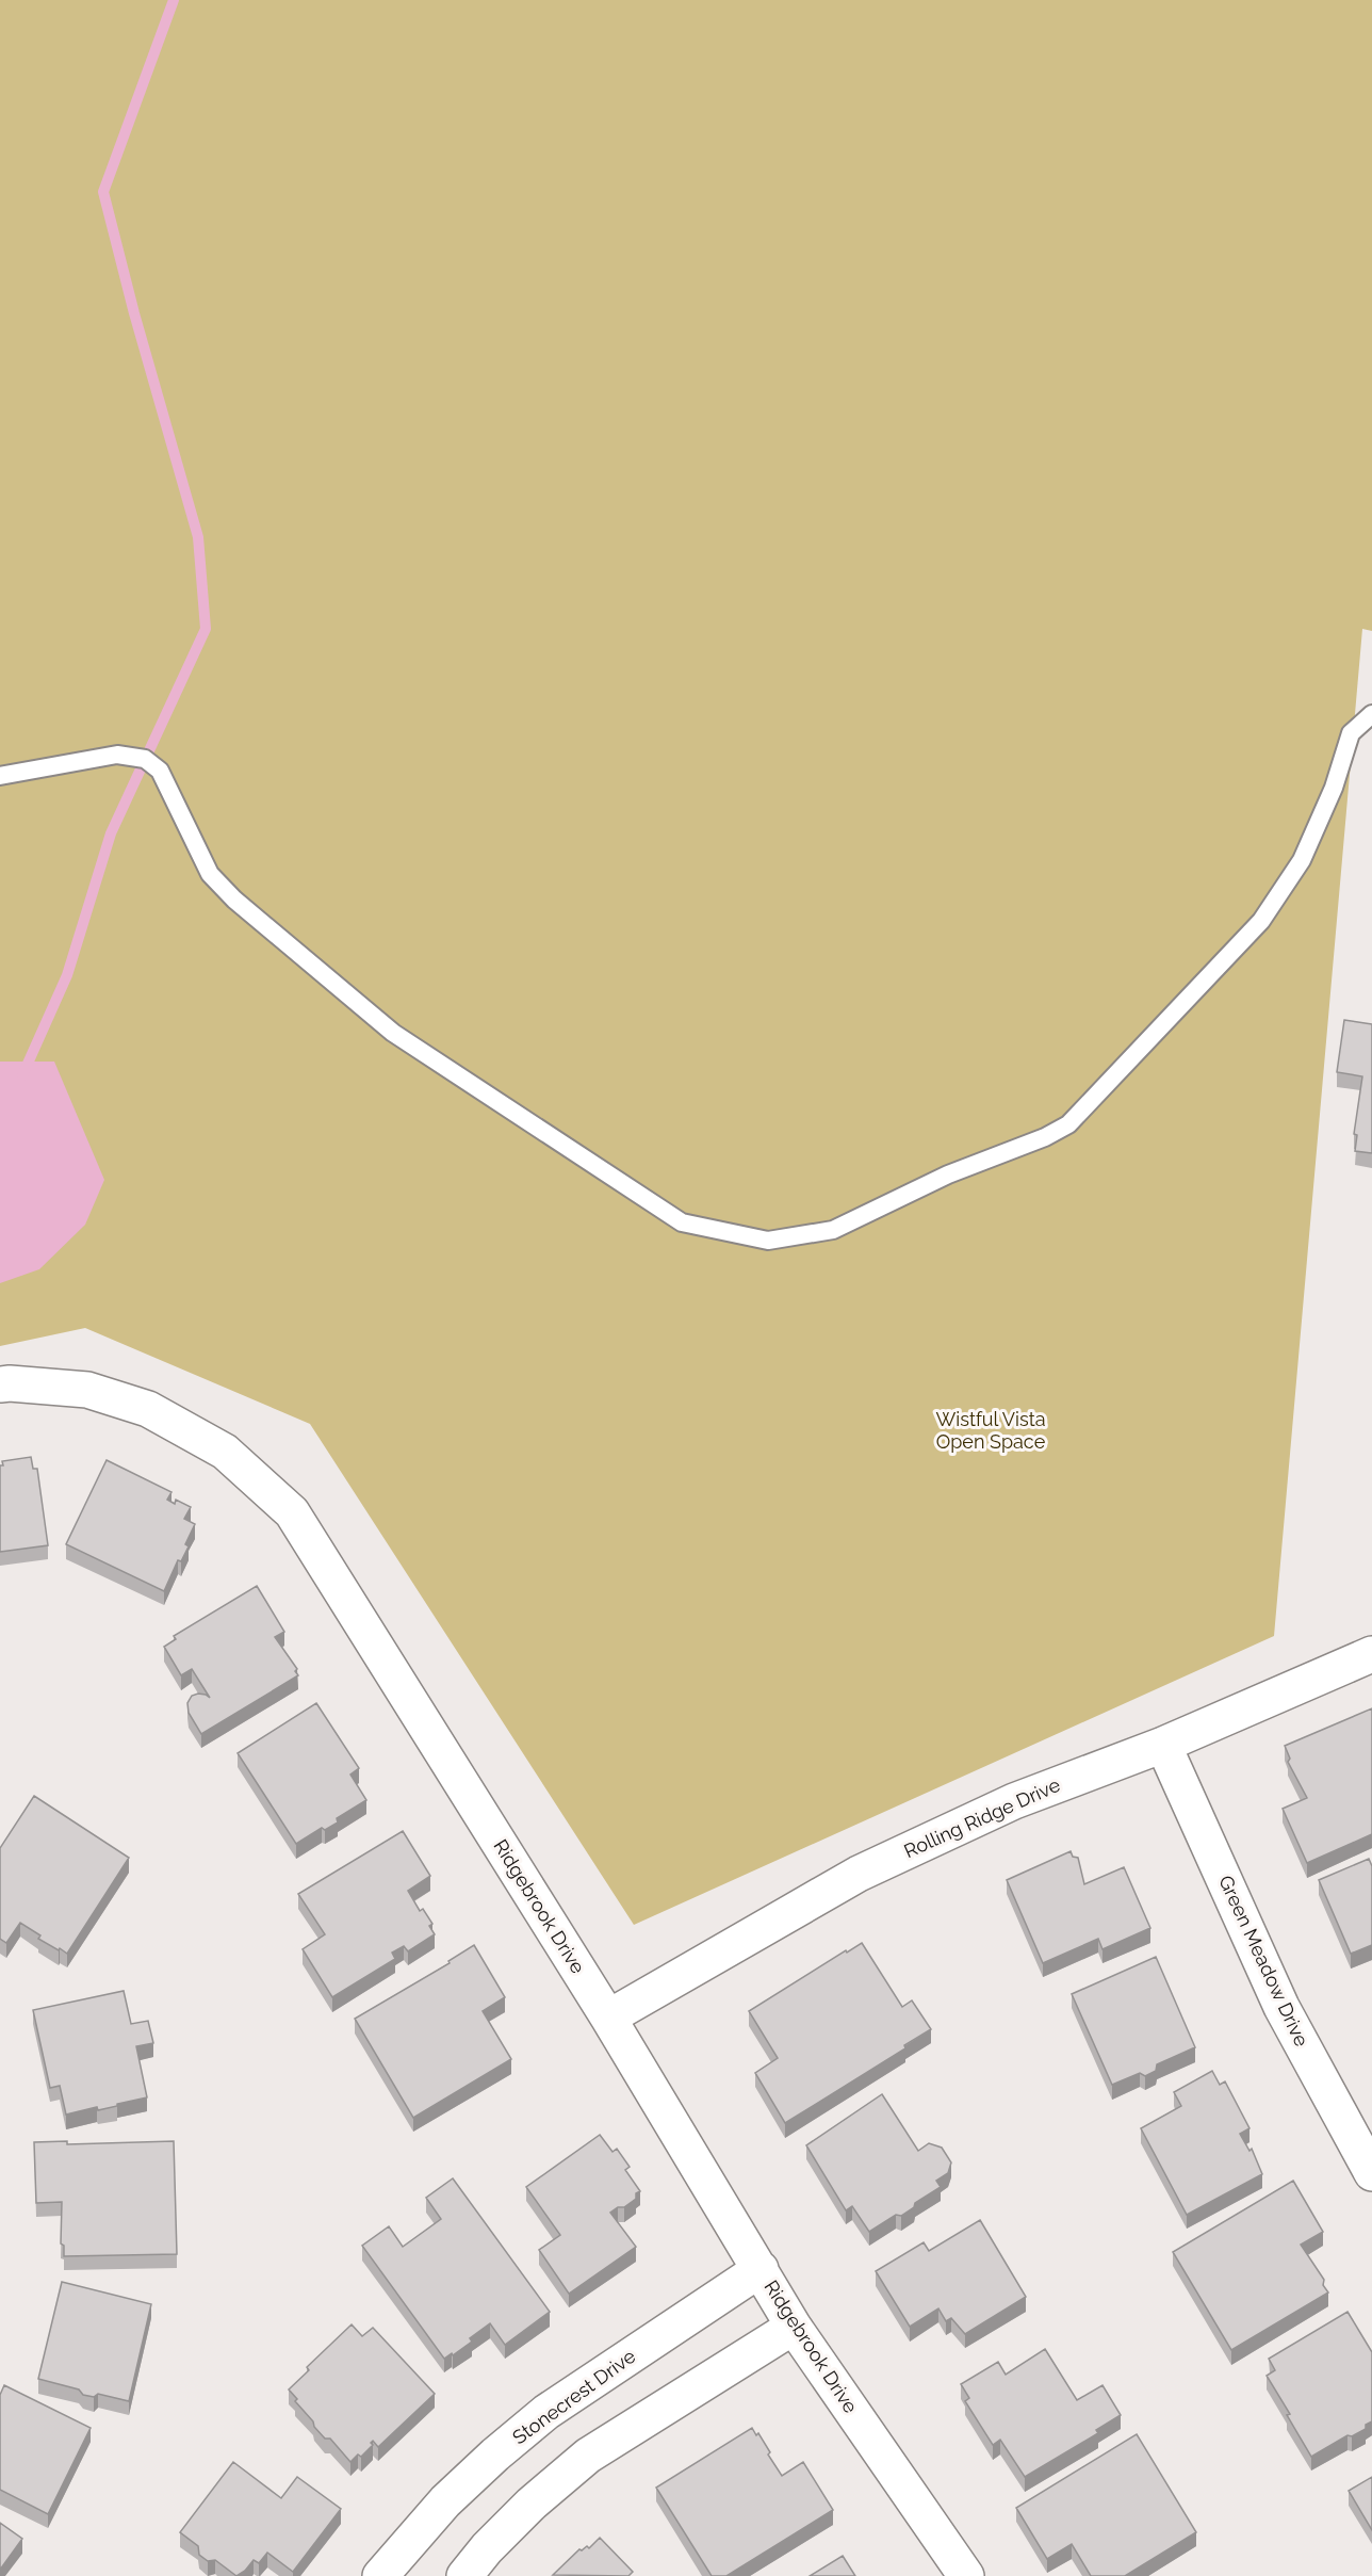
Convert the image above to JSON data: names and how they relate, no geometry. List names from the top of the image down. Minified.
{"streets":{"street":["Rolling Ridge Drive","Ridgebrook Drive","Green Meadow Drive","Stonecrest Drive"]},"crossings":[["Rolling Ridge Drive","Ridgebrook Drive"],["Rolling Ridge Drive","Green Meadow Drive"],["Ridgebrook Drive","Stonecrest Drive"]],"parks":["Wistful Vista Open Space"]}
